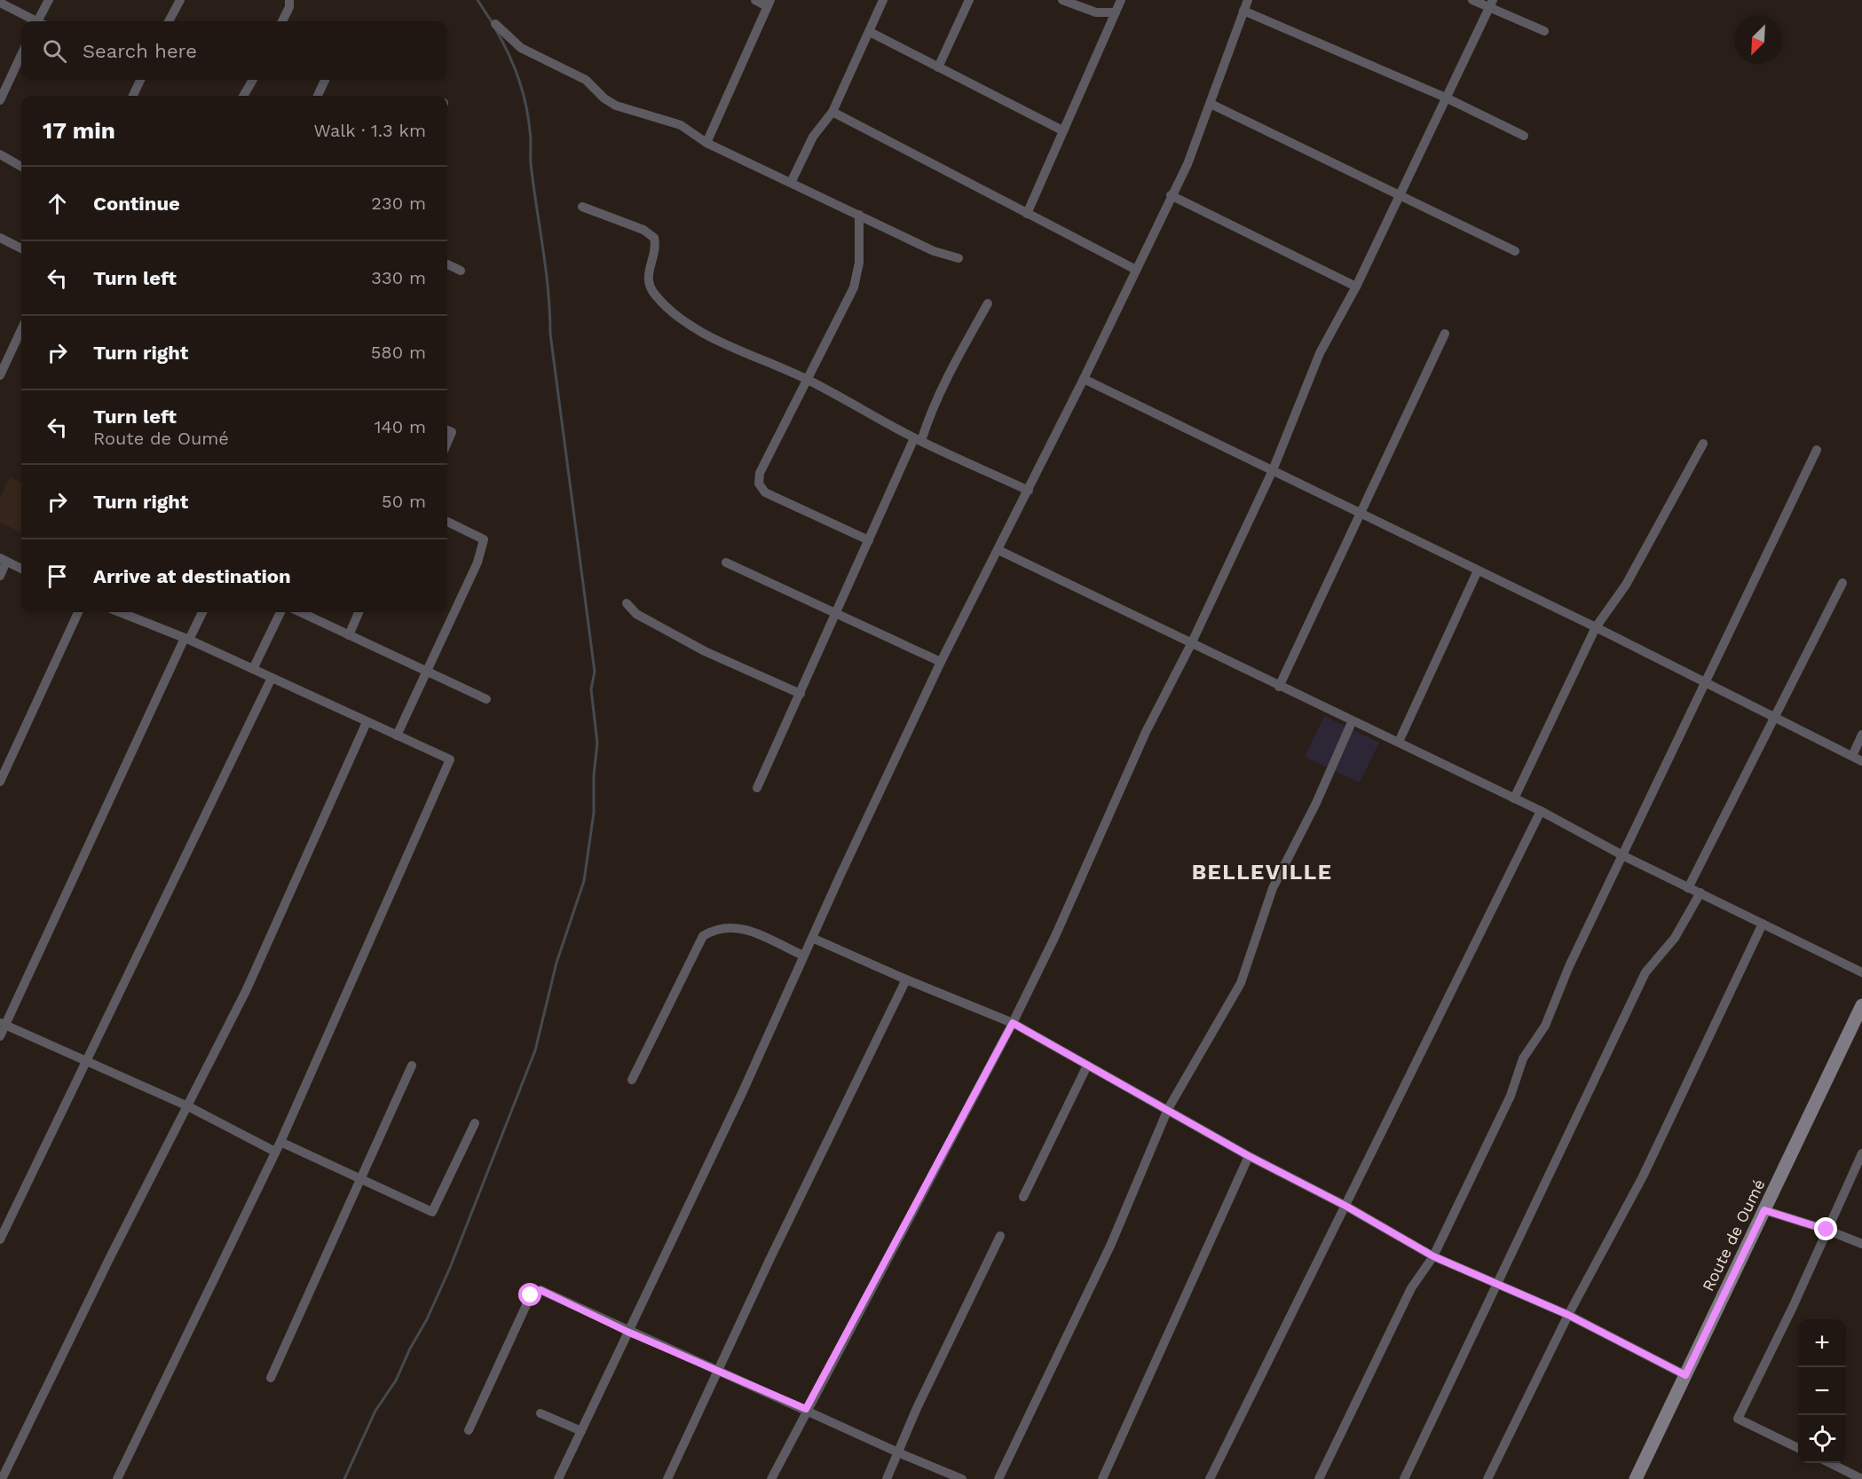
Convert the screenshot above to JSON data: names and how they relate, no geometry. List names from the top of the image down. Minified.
{"streets":{"street":["Route de Oumé"]},"districts":["BELLEVILLE"],"north":"bottom left","page":{"search":"Search here","heading":["17 min","Walk · 1.3 km"],"list":[["Continue","230 m"],["Turn left","330 m"],["Turn right","580 m"],["Turn left","Route de Oumé","140 m"],["Turn right","50 m"],"Arrive at destination"],"map_buttons":["+","−"]}}
